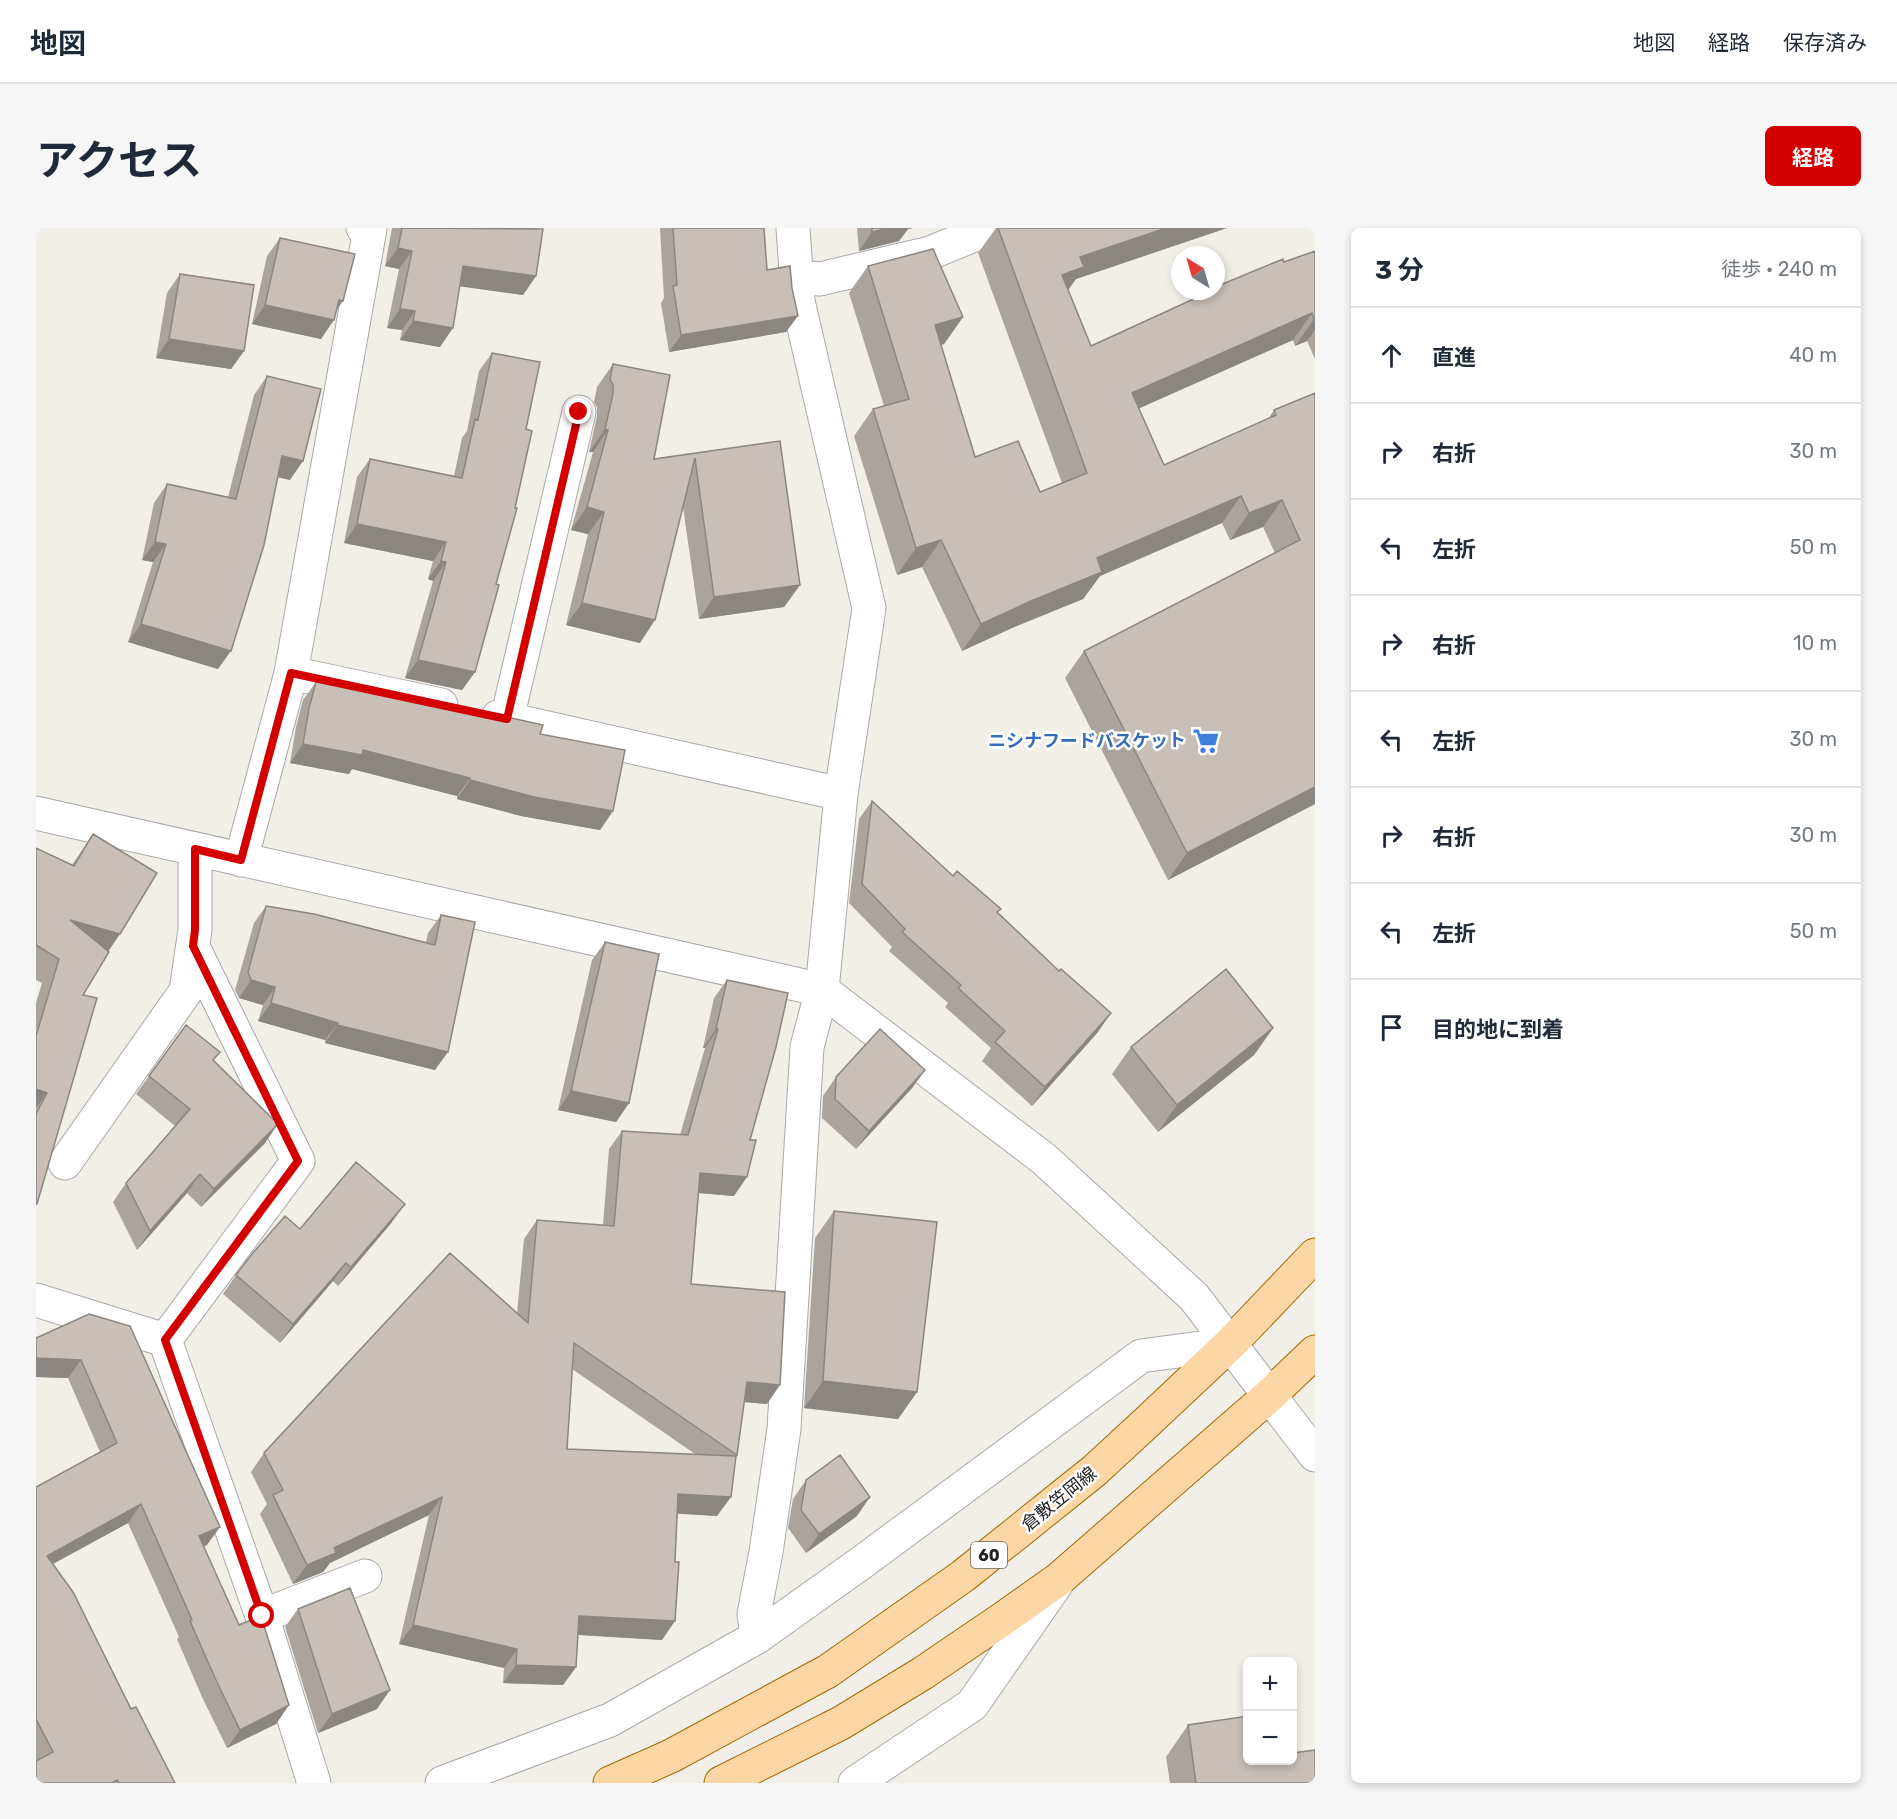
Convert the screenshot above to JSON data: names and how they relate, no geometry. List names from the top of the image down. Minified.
{"streets":{"main road":["倉敷笠岡線","60"]},"places":{"supermarket":["ニシナフードバスケット"]},"north":"top left","page":{"header":"地図","nav":["地図","経路","保存済み"],"title":"アクセス","buttons":"経路","heading":["3 分","徒歩 · 240 m"],"list":[["直進","40 m"],["右折","30 m"],["左折","50 m"],["右折","10 m"],["左折","30 m"],["右折","30 m"],["左折","50 m"],"目的地に到着"],"map_buttons":["+","−"]}}
